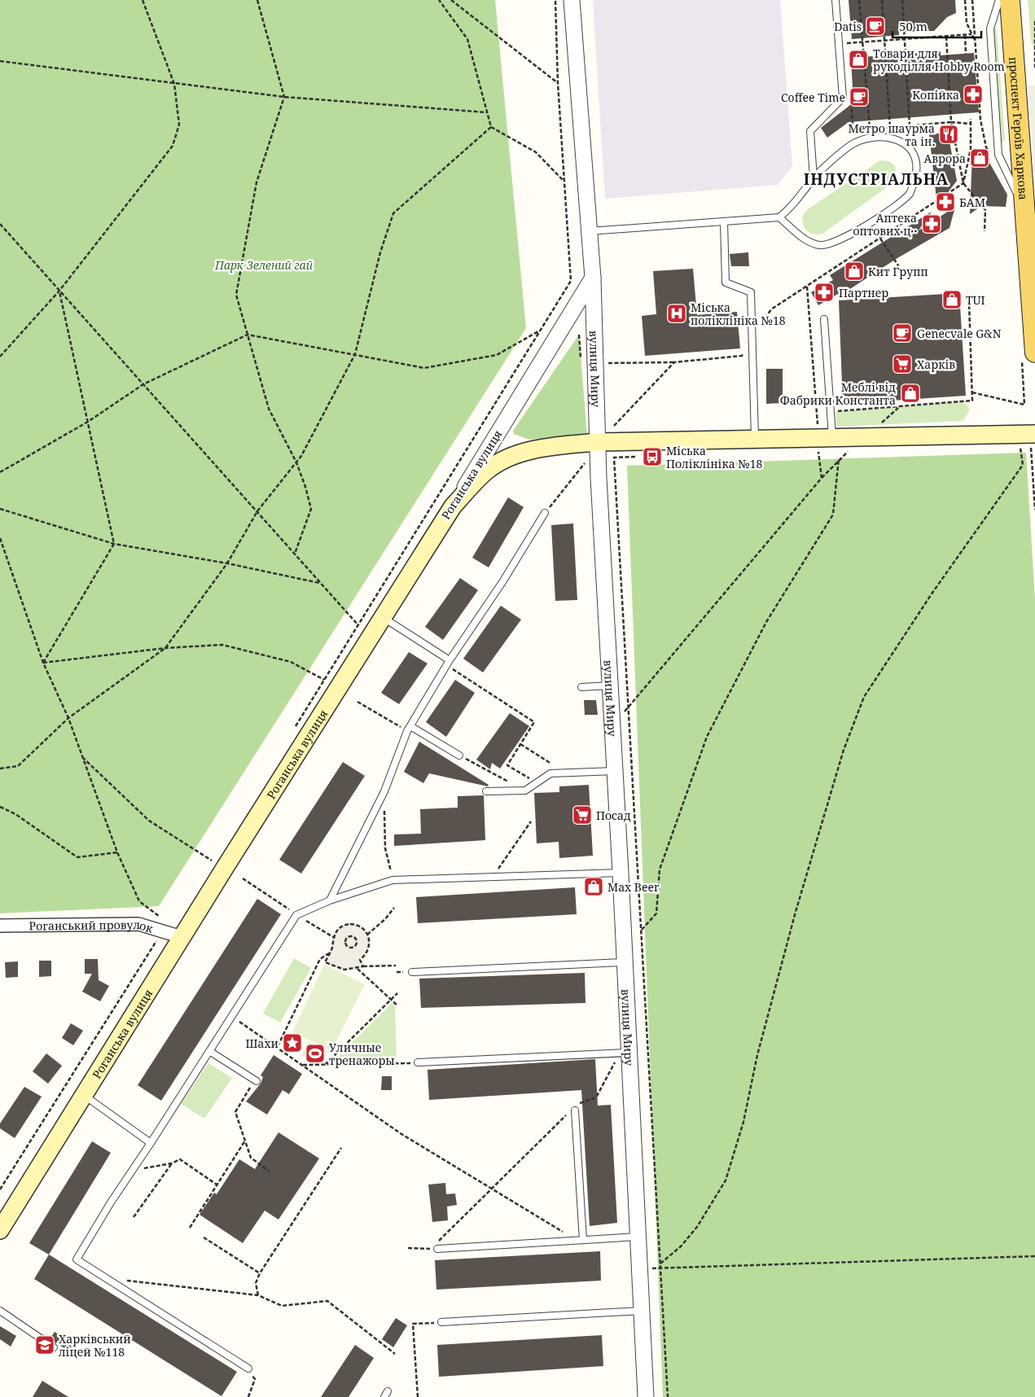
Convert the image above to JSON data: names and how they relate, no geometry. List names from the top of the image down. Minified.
{"streets":{"main road":["проспект Героїв Харкова","Роганська вулиця"],"street":["вулиця Миру","Роганський провулок"]},"crossings":[["вулиця Миру","Роганська вулиця"],["Роганська вулиця","Роганський провулок"]],"districts":["ІНДУСТРІАЛЬНА"],"parks":["Парк Зелений гай"],"places":{"cafe":["Datis","Coffee Time","Genecvale G&N"],"shop":["Товари для рукоділля Hobby Room","Аврора","Кит Групп","TUI","Меблі від Фабрики Константа","Max Beer"],"pharmacy":["Копійка","БАМ","Аптека оптових ц‥","Партнер"],"restaurant":["Метро шаурма та ін."],"hospital":["Міська поліклініка №18"],"supermarket":["Харків","Посад"],"bus stop":["Міська Поліклініка №18"],"place":["Шахи"],"sports":["Уличные тренажоры"],"school or university":["Харківський ліцей №118"]},"scale_bar":"50 m"}
